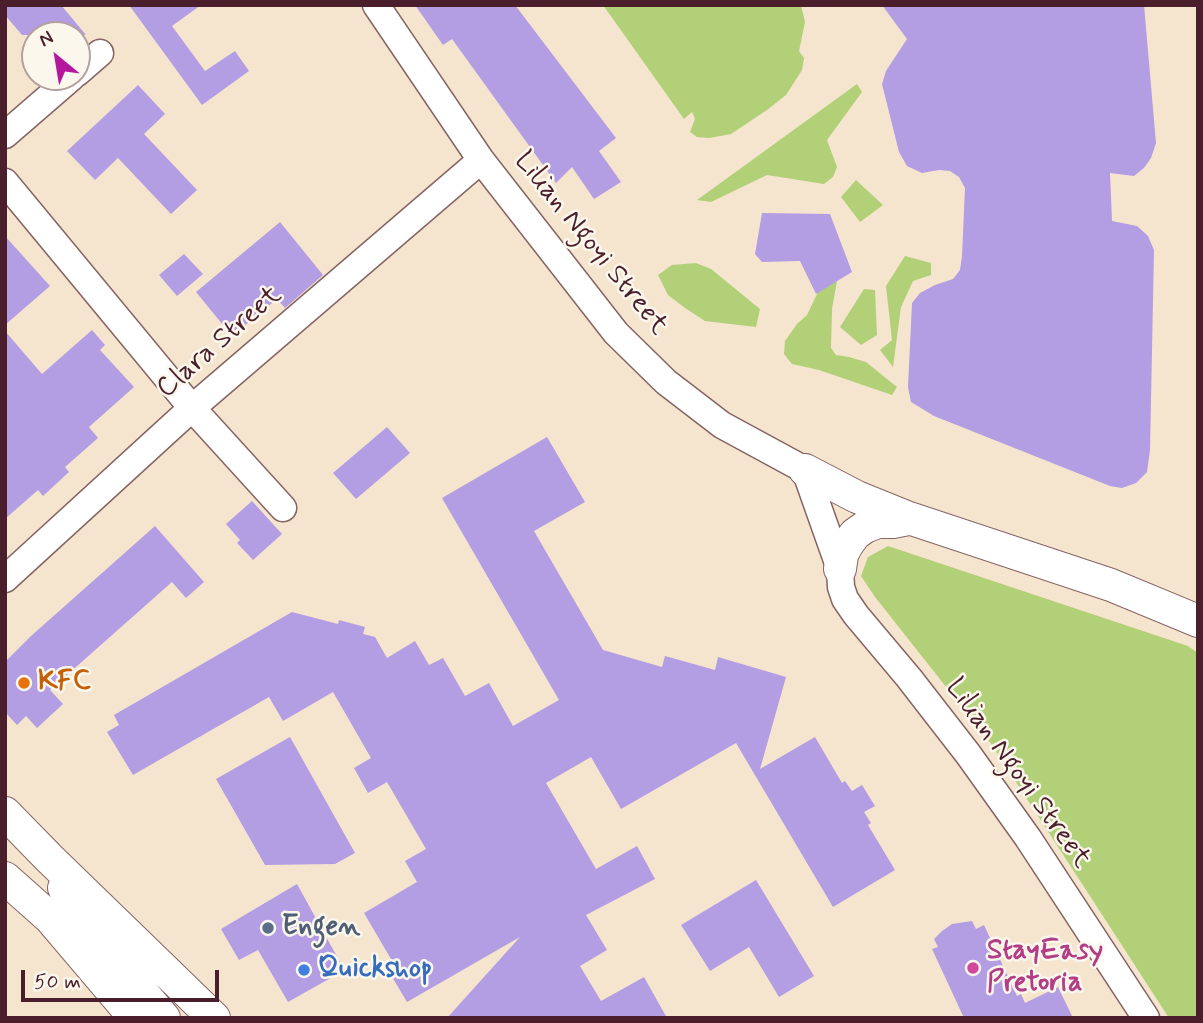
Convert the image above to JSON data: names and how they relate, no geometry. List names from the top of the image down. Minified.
{"streets":{"street":["Lilian Ngoyi Street","Clara Street"]},"crossings":[["Lilian Ngoyi Street","Clara Street"]],"places":["KFC","Engen","StayEasy Pretoria","Quickshop"],"scale_bar":"50 m","north":"top left"}
